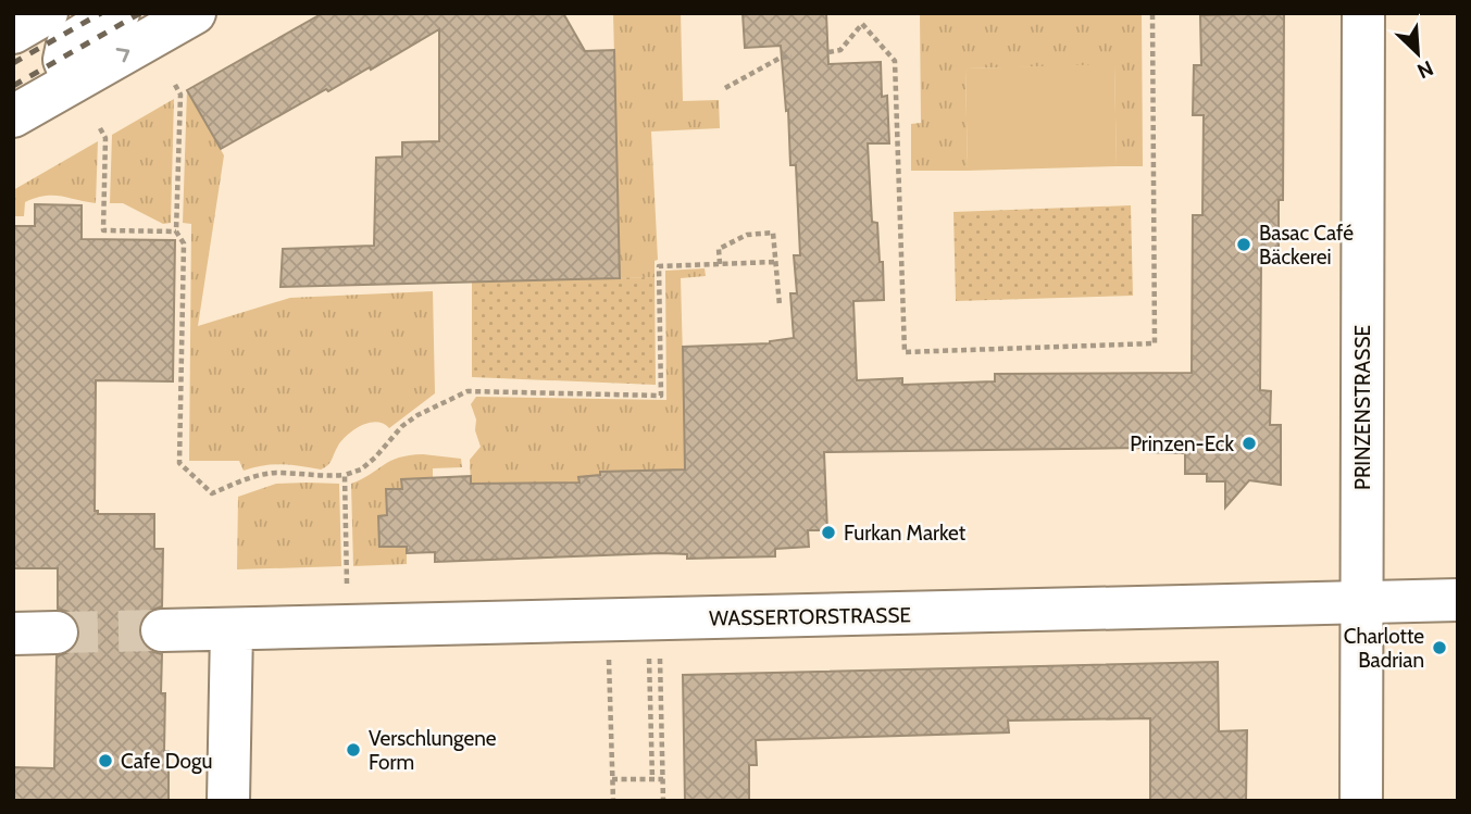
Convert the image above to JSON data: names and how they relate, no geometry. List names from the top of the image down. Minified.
{"streets":{"street":["PRINZENSTRASSE","WASSERTORSTRASSE"]},"crossings":[["PRINZENSTRASSE","WASSERTORSTRASSE"]],"places":["Basac Café Bäckerei","Prinzen-Eck","Furkan Market","Charlotte Badrian","Verschlungene Form","Cafe Dogu"],"north":"bottom right"}
